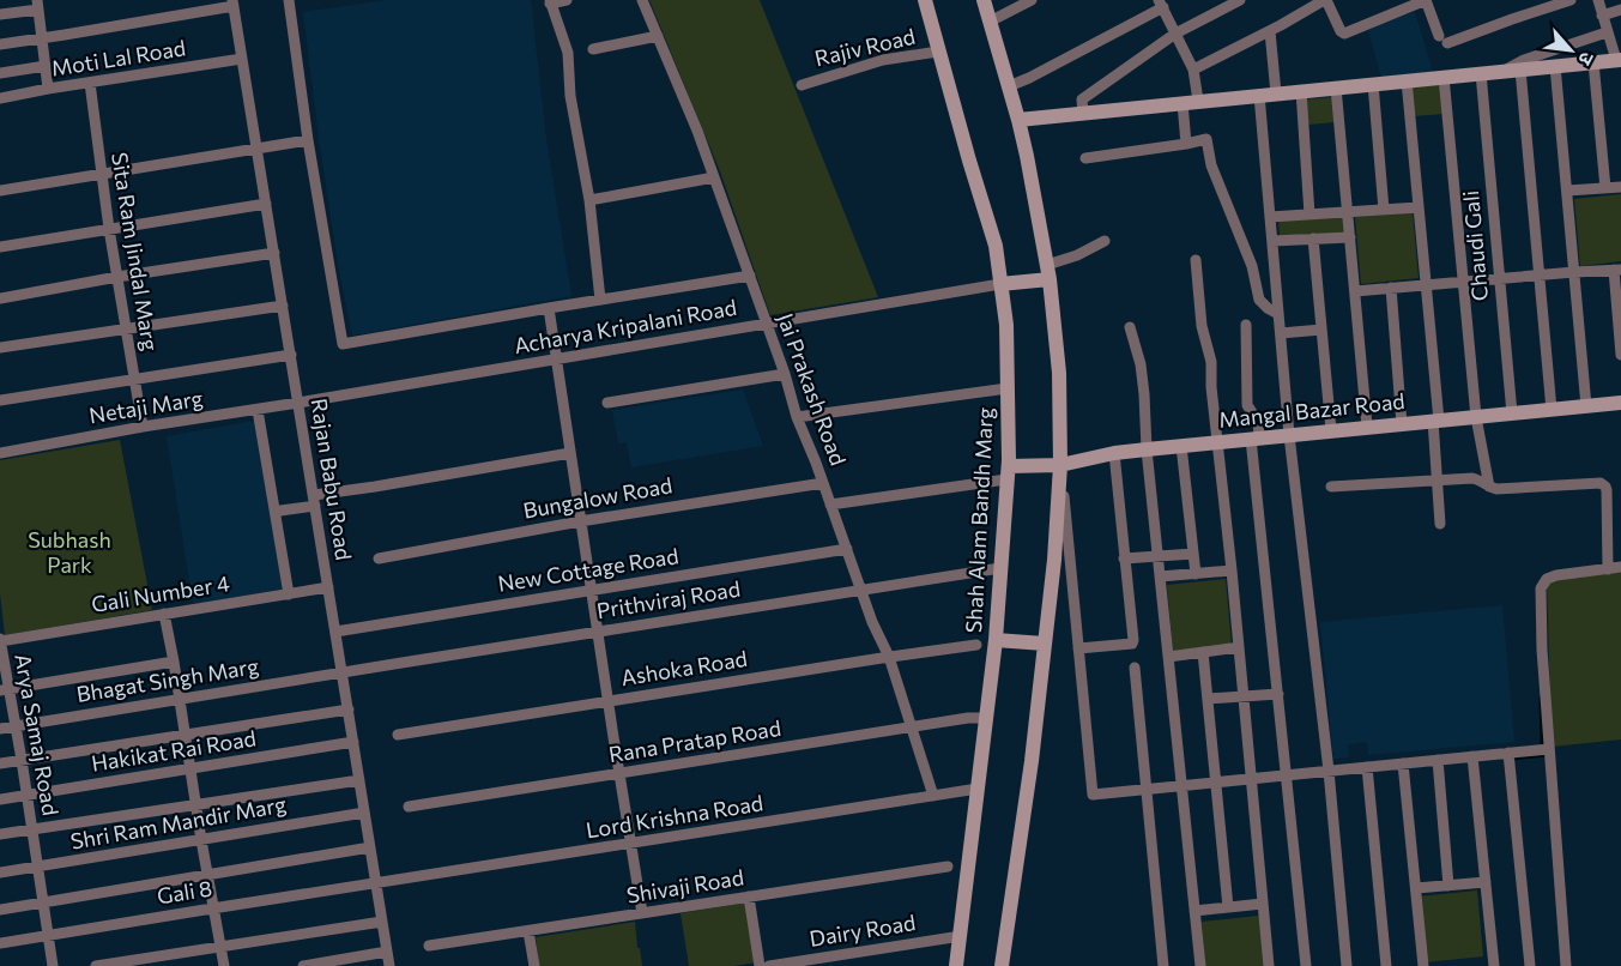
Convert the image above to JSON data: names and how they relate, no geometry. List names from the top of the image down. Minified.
{"streets":{"street":["Rajiv Road","Moti Lal Road","Chaudi Gali","Sita Ram Jindal Marg","Acharya Kripalani Road","Jai Prakash Road","Netaji Marg","Mangal Bazar Road","Rajan Babu Road","Bungalow Road","Shah Alam Bandh Marg","New Cottage Road","Gali Number 4","Prithviraj Road","Ashoka Road","Bhagat Singh Marg","Arya Samaj Road","Rana Pratap Road","Hakikat Rai Road","Lord Krishna Road","Shri Ram Mandir Marg","Shivaji Road","Gali 8","Dairy Road"]},"crossings":[["Rajiv Road","Shah Alam Bandh Marg"],["Moti Lal Road","Sita Ram Jindal Marg"],["Moti Lal Road","Rajan Babu Road"],["Chaudi Gali","Mangal Bazar Road"],["Sita Ram Jindal Marg","Netaji Marg"],["Acharya Kripalani Road","Jai Prakash Road"],["Acharya Kripalani Road","Netaji Marg"],["Acharya Kripalani Road","Rajan Babu Road"],["Acharya Kripalani Road","Shah Alam Bandh Marg"],["Jai Prakash Road","Bungalow Road"],["Jai Prakash Road","New Cottage Road"],["Jai Prakash Road","Prithviraj Road"],["Jai Prakash Road","Ashoka Road"],["Jai Prakash Road","Rana Pratap Road"],["Jai Prakash Road","Lord Krishna Road"],["Netaji Marg","Rajan Babu Road"],["Mangal Bazar Road","Shah Alam Bandh Marg"],["Rajan Babu Road","New Cottage Road"],["Rajan Babu Road","Gali Number 4"],["Rajan Babu Road","Prithviraj Road"],["Rajan Babu Road","Bhagat Singh Marg"],["Rajan Babu Road","Hakikat Rai Road"],["Rajan Babu Road","Lord Krishna Road"],["Rajan Babu Road","Shri Ram Mandir Marg"],["Rajan Babu Road","Gali 8"],["Shah Alam Bandh Marg","Prithviraj Road"],["Shah Alam Bandh Marg","Rana Pratap Road"],["Shah Alam Bandh Marg","Lord Krishna Road"],["Shah Alam Bandh Marg","Dairy Road"],["Gali Number 4","Arya Samaj Road"],["Prithviraj Road","Bhagat Singh Marg"],["Bhagat Singh Marg","Arya Samaj Road"],["Arya Samaj Road","Hakikat Rai Road"],["Arya Samaj Road","Shri Ram Mandir Marg"],["Arya Samaj Road","Gali 8"],["Lord Krishna Road","Gali 8"]],"parks":["Subhash Park"],"north":"bottom right"}
